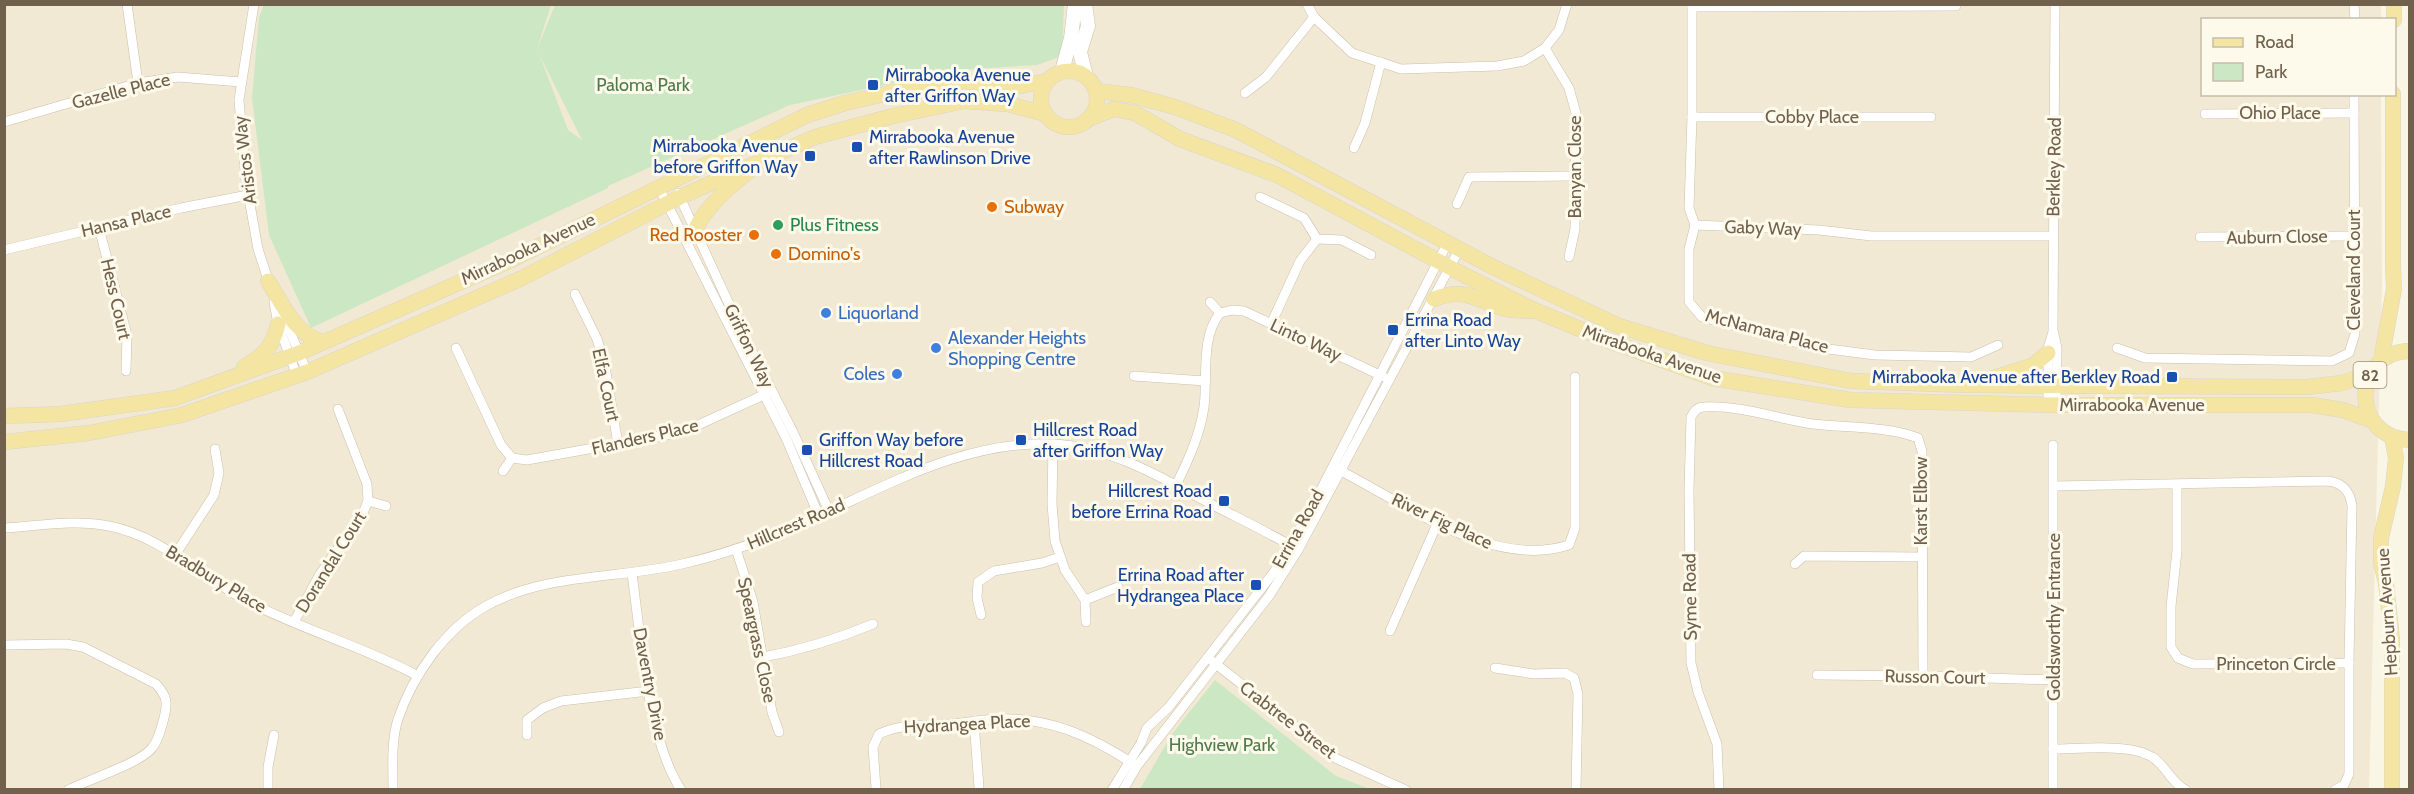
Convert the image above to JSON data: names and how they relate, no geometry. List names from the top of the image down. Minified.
{"streets":{"main road":["Mirrabooka Avenue","82","Hepburn Avenue"],"street":["Gazelle Place","Ohio Place","Cobby Place","Aristos Way","Banyan Close","Berkley Road","Hansa Place","Gaby Way","Auburn Close","Cleveland Court","Hess Court","McNamara Place","Linto Way","Griffon Way","Elfa Court","Flanders Place","Karst Elbow","River Fig Place","Hillcrest Road","Errina Road","Dorandal Court","Bradbury Place","Syme Road","Goldsworthy Entrance","Speargrass Close","Princeton Circle","Russon Court","Daventry Drive","Crabtree Street","Hydrangea Place"]},"crossings":[["Gazelle Place","Aristos Way"],["Ohio Place","Cleveland Court"],["Aristos Way","Hansa Place"],["Aristos Way","Mirrabooka Avenue"],["Berkley Road","Gaby Way"],["Berkley Road","Mirrabooka Avenue"],["Hansa Place","Hess Court"],["Gaby Way","McNamara Place"],["Auburn Close","Cleveland Court"],["Mirrabooka Avenue","Griffon Way"],["Mirrabooka Avenue","82"],["Mirrabooka Avenue","Errina Road"],["Linto Way","Errina Road"],["Griffon Way","Flanders Place"],["Griffon Way","Hillcrest Road"],["Elfa Court","Flanders Place"],["Karst Elbow","Syme Road"],["Karst Elbow","Russon Court"],["River Fig Place","Errina Road"],["Hillcrest Road","Errina Road"],["Hillcrest Road","Bradbury Place"],["Hillcrest Road","Speargrass Close"],["Hillcrest Road","Daventry Drive"],["Errina Road","Crabtree Street"],["Errina Road","Hydrangea Place"],["Dorandal Court","Bradbury Place"],["Goldsworthy Entrance","Princeton Circle"],["Goldsworthy Entrance","Russon Court"]],"parks":["Paloma Park","Highview Park"],"places":{"transit":["Mirrabooka Avenue after Griffon Way","Mirrabooka Avenue after Rawlinson Drive","Mirrabooka Avenue before Griffon Way","Errina Road after Linto Way","Mirrabooka Avenue after Berkley Road","Hillcrest Road after Griffon Way","Griffon Way before Hillcrest Road","Hillcrest Road before Errina Road","Errina Road after Hydrangea Place"],"other":["Subway","Plus Fitness","Red Rooster","Domino's","Liquorland","Alexander Heights Shopping Centre","Coles"]},"legend":["Road","Park"]}
